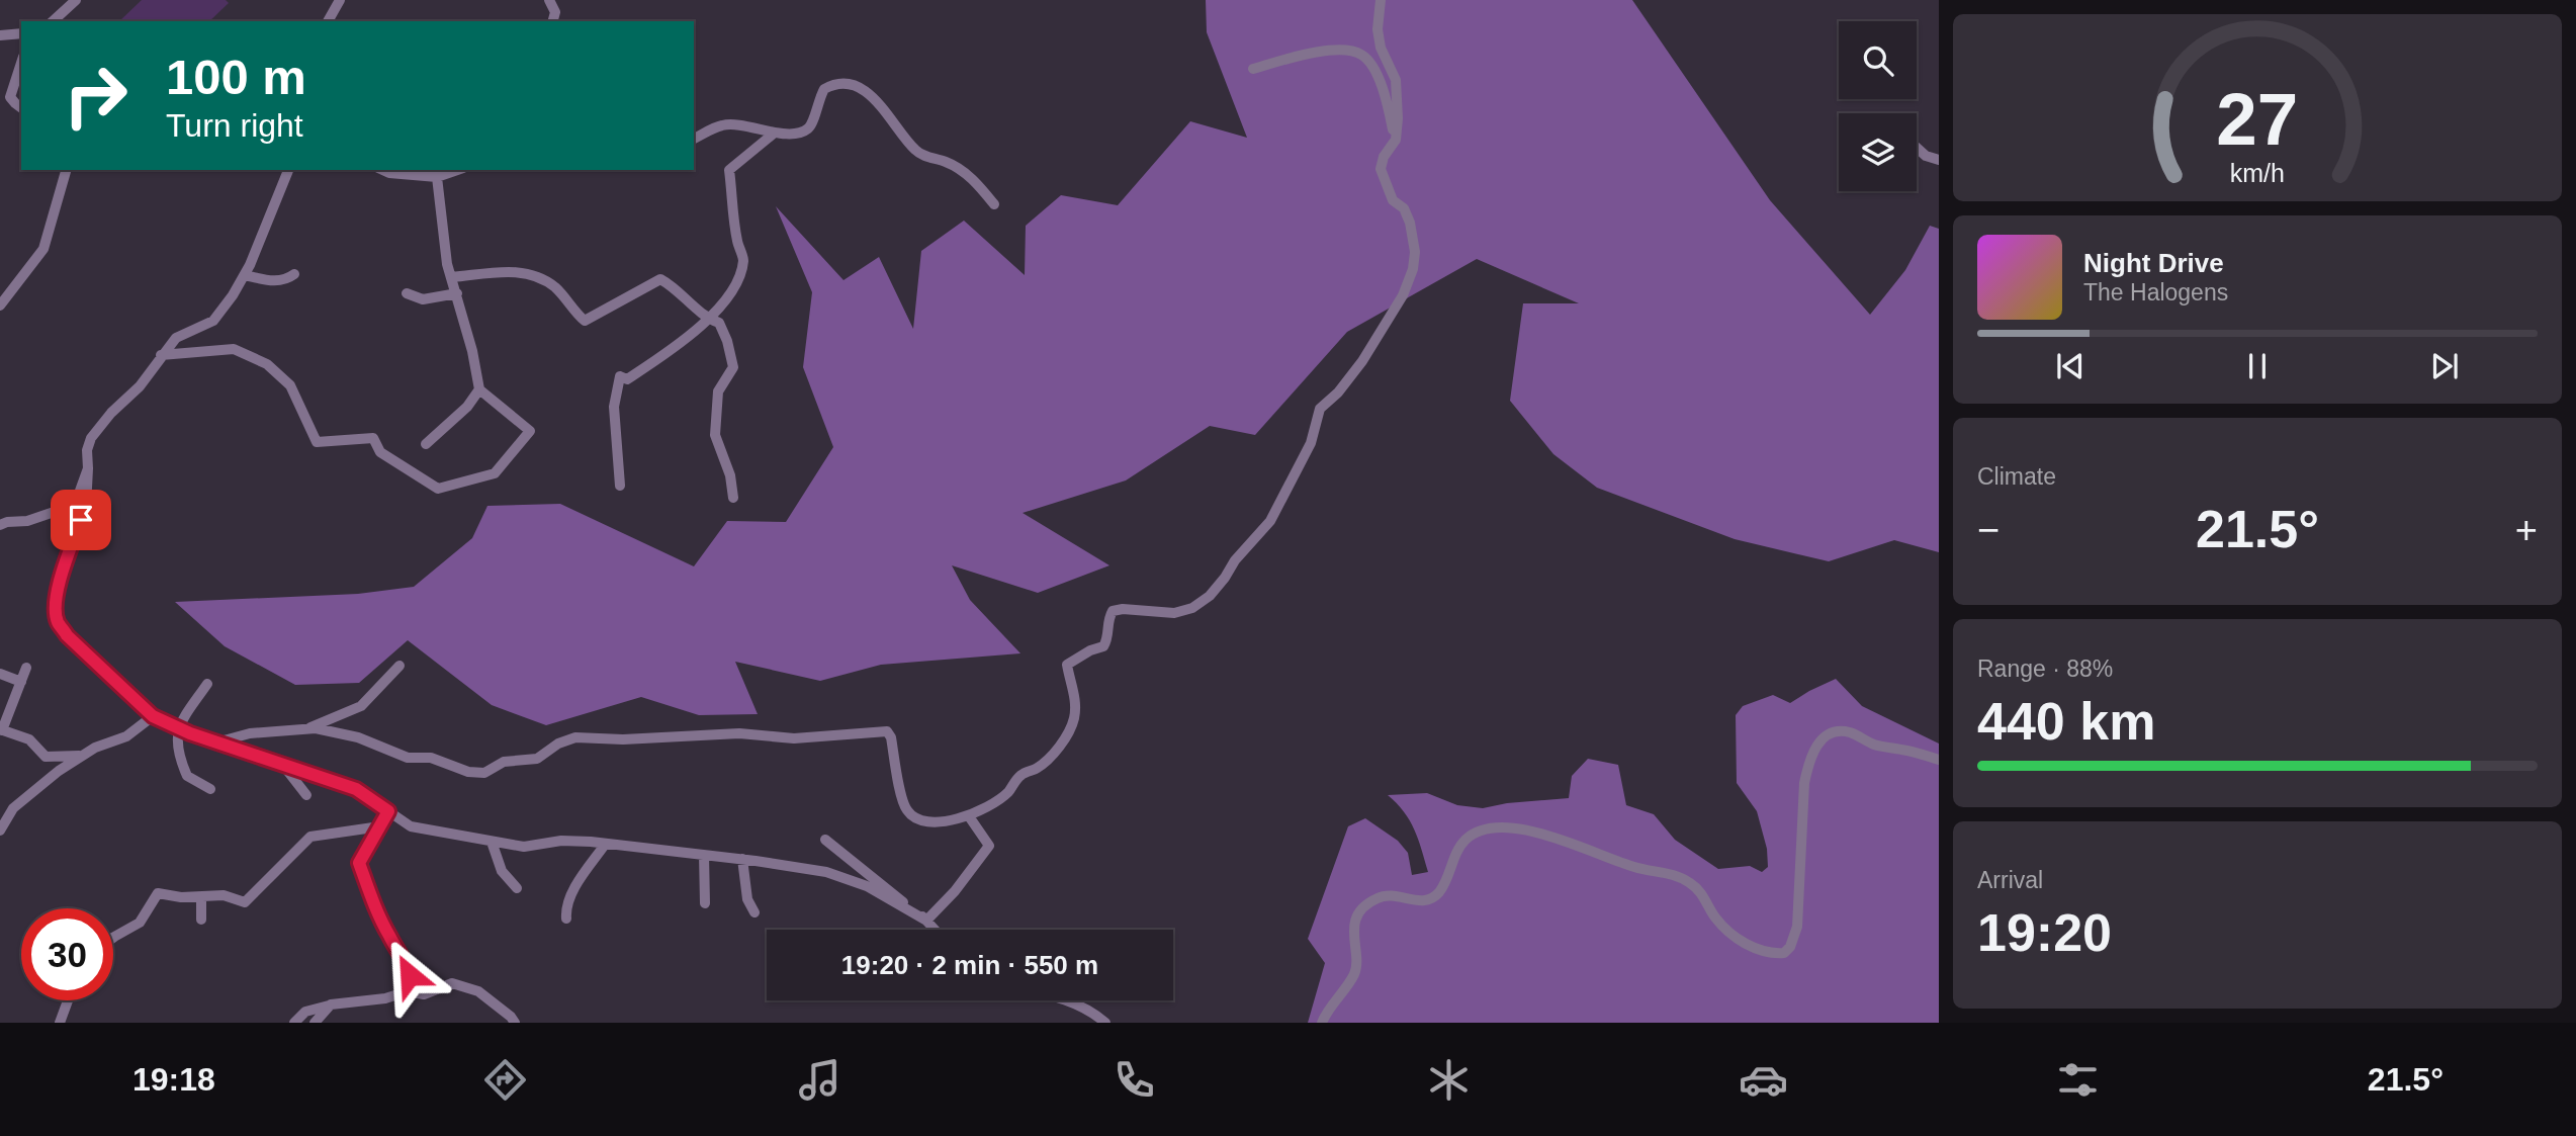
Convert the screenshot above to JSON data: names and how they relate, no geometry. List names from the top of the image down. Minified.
{"page":{"turn":["100 m","Turn right"],"song":["Night Drive","The Halogens"],"tile":["Climate",["Range · 88%","440 km"],["Arrival","19:20"]],"heat":["−","21.5°","+"],"limit":"30","trip":"19:20 · 2 min · 550 m","tabs":["19:18","21.5°"],"gauge":["27","km/h"]}}
